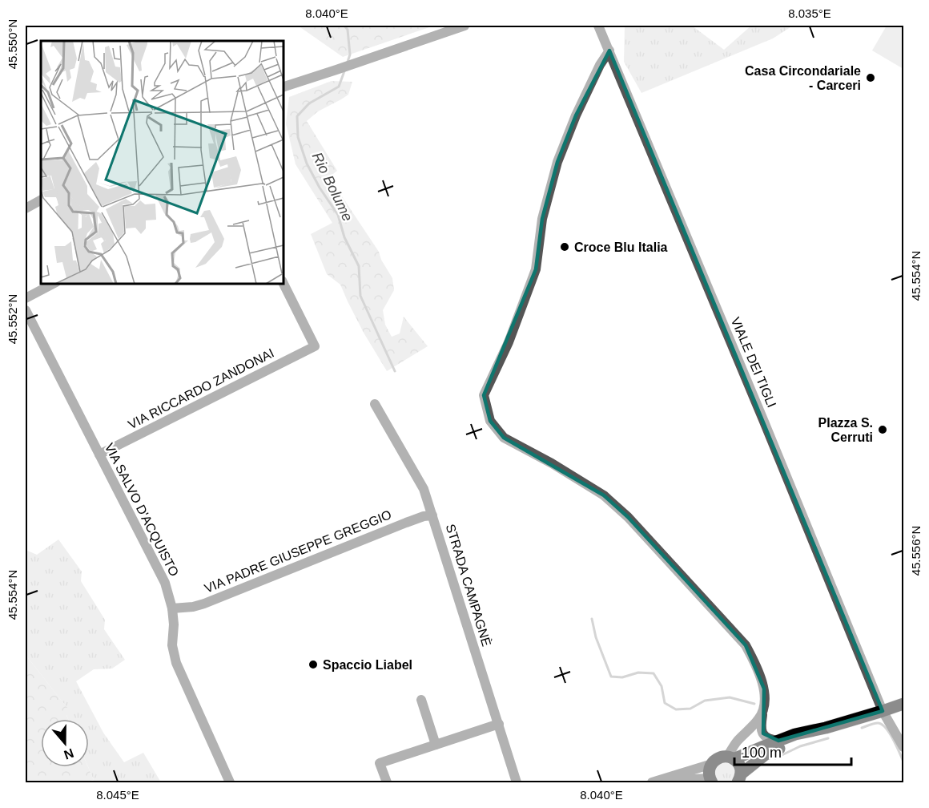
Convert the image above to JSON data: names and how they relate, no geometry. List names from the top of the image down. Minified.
{"streets":{"street":["VIALE DEI TIGLI","VIA RICCARDO ZANDONAI","VIA SALVO D'ACQUISTO","VIA PADRE GIUSEPPE GREGGIO","STRADA CAMPAGNÈ"]},"crossings":[["VIA RICCARDO ZANDONAI","VIA SALVO D'ACQUISTO"],["VIA SALVO D'ACQUISTO","VIA PADRE GIUSEPPE GREGGIO"],["VIA PADRE GIUSEPPE GREGGIO","STRADA CAMPAGNÈ"]],"water":["Rio Bolume"],"places":["Casa Circondariale - Carceri","Croce Blu Italia","PIazza S. Cerruti","Spaccio Liabel"],"scale_bar":"100 m","north":"bottom","coordinates":["8.040°E","8.035°E","45.550°N","45.554°N","45.552°N","45.556°N","8.045°E"]}
